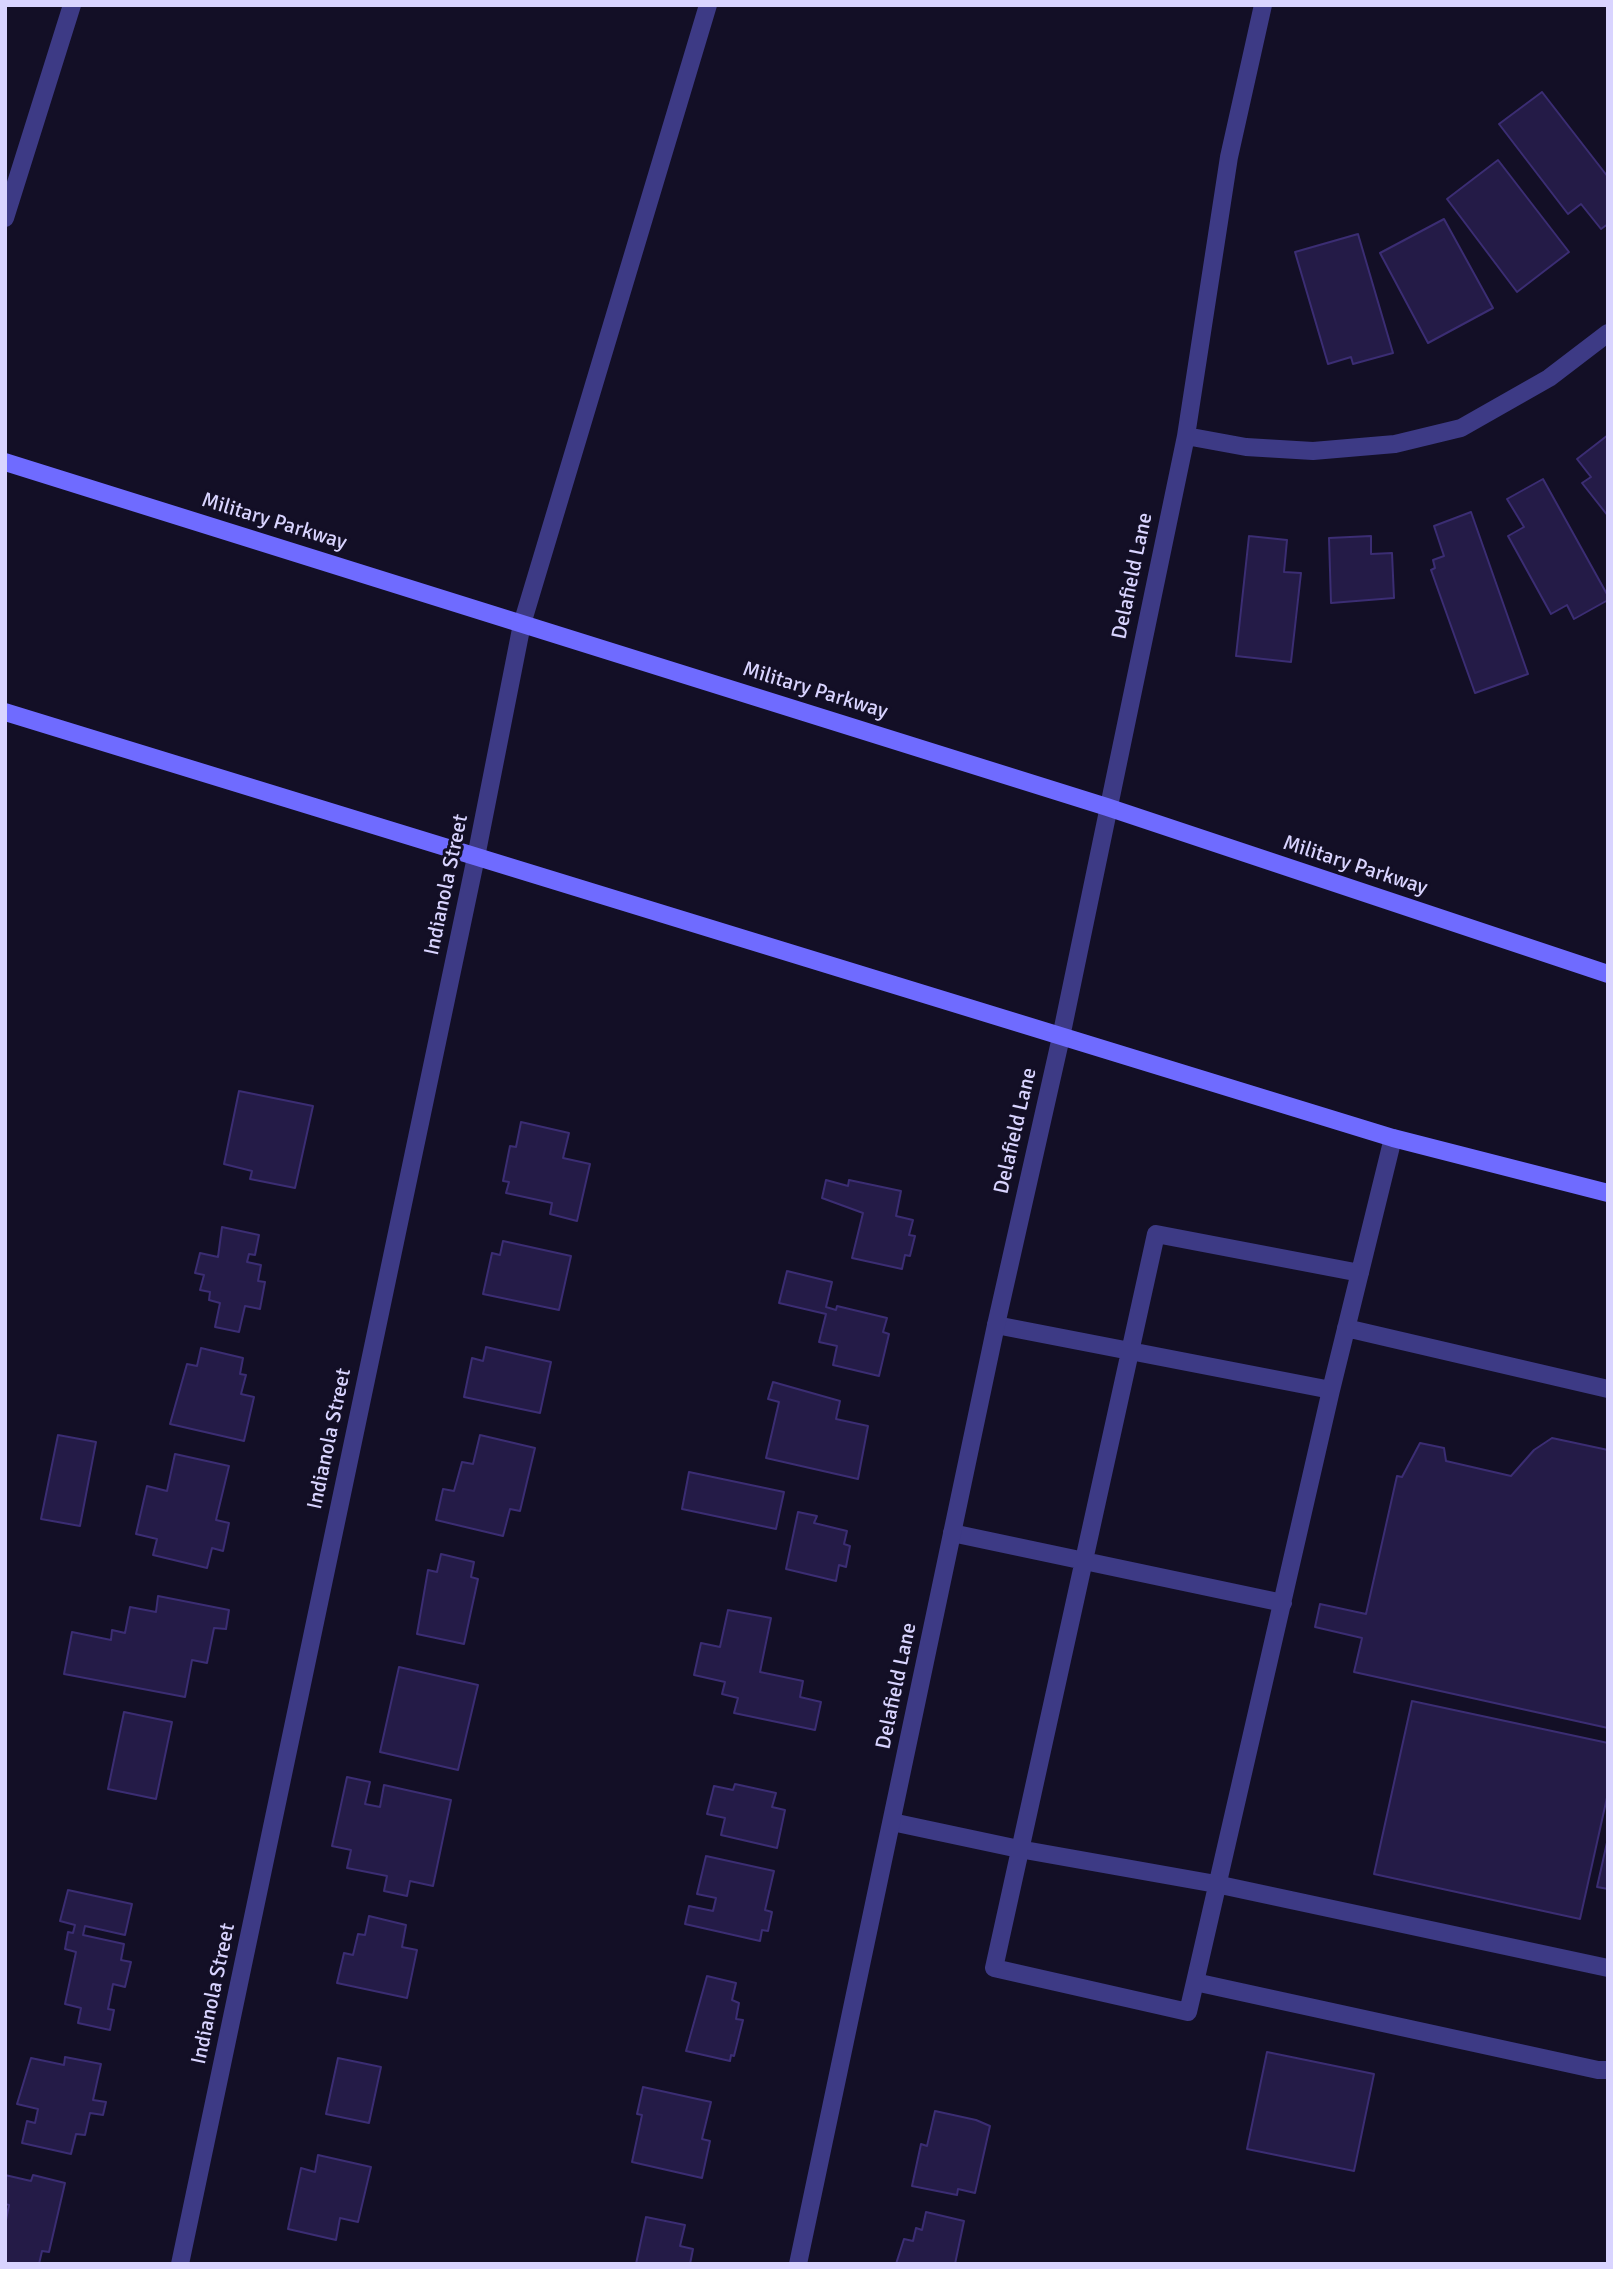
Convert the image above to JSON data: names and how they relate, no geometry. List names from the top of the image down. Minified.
{"streets":{"main road":["Military Parkway"],"street":["Delafield Lane","Indianola Street"]},"crossings":[["Military Parkway","Delafield Lane"],["Military Parkway","Indianola Street"]]}
